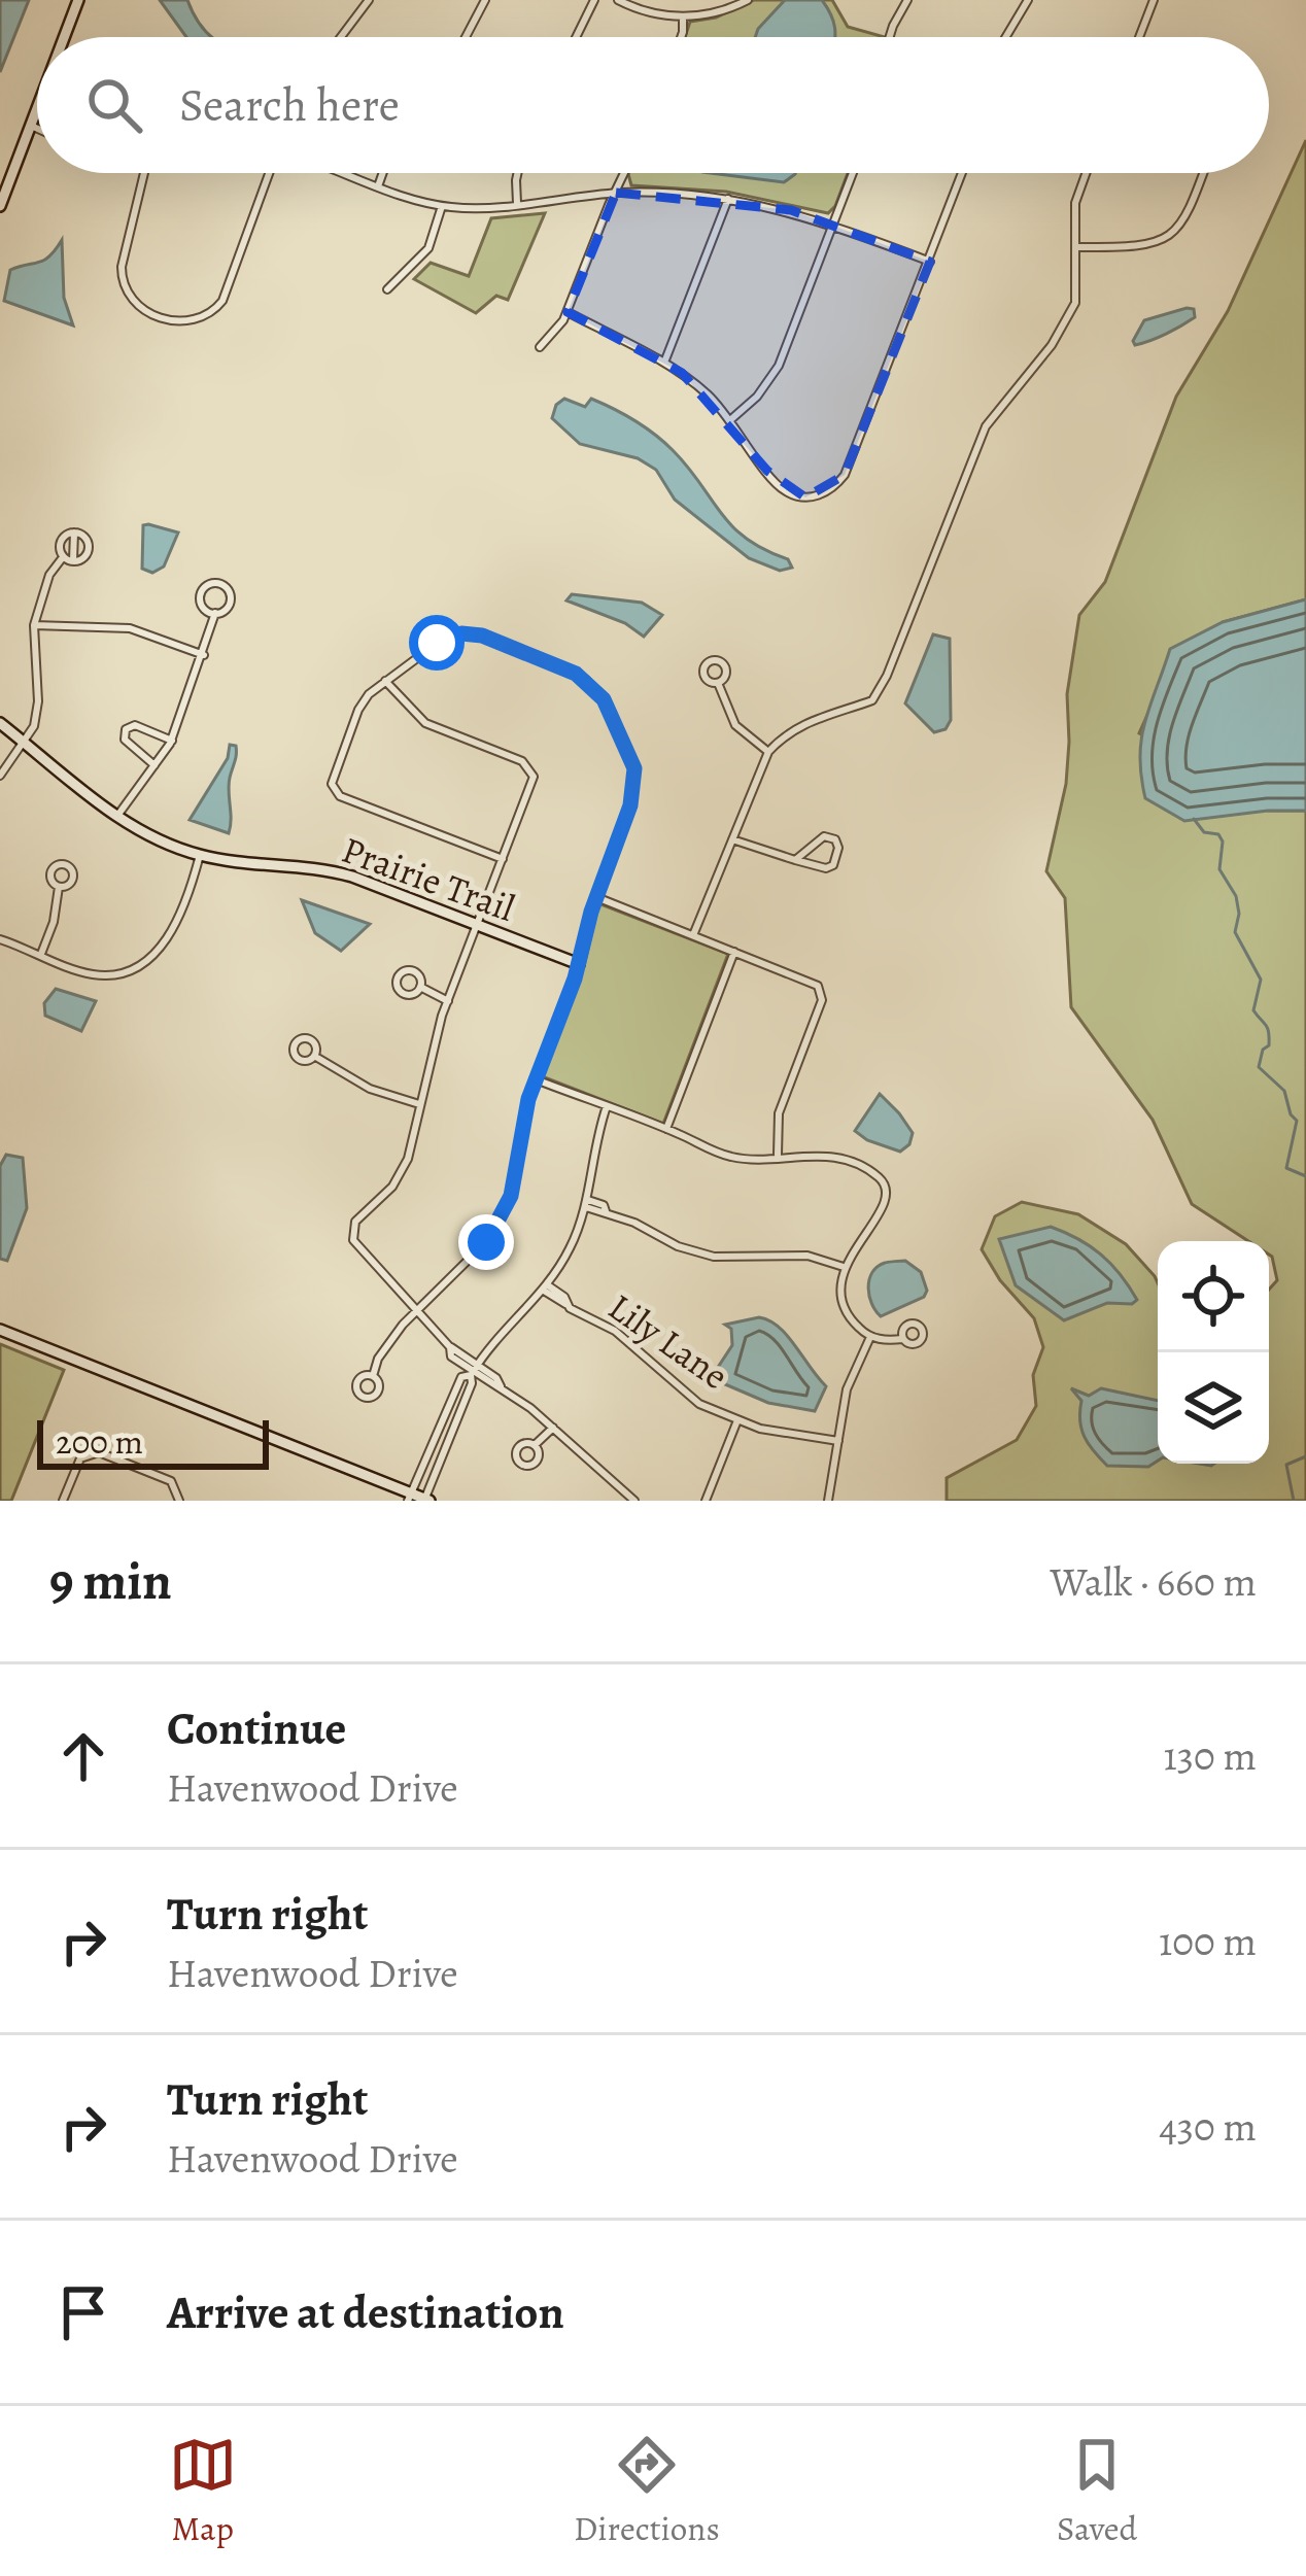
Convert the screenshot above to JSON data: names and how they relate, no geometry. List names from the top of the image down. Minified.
{"streets":{"street":["Prairie Trail","Lily Lane"]},"scale_bar":"200 m","page":{"search":"Search here","scale":"200 m","heading":["9 min","Walk · 660 m"],"list":[["Continue","Havenwood Drive","130 m"],["Turn right","Havenwood Drive","100 m"],["Turn right","Havenwood Drive","430 m"],"Arrive at destination"],"nav":["Map","Directions","Saved"]}}
